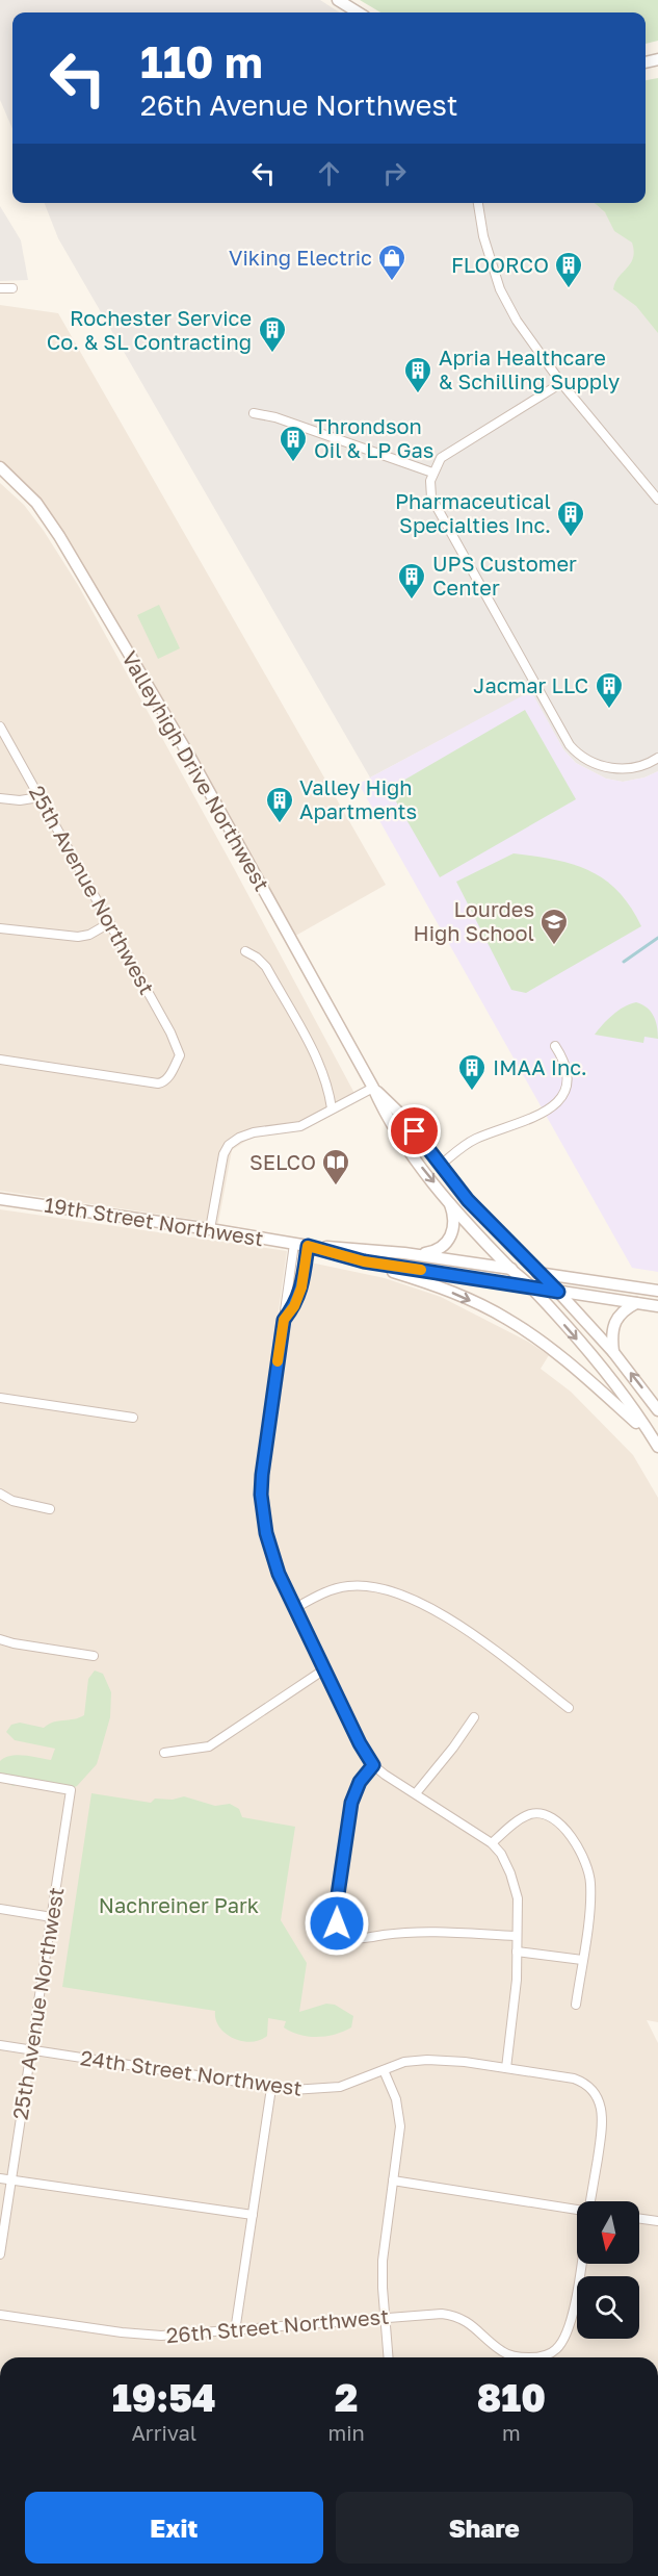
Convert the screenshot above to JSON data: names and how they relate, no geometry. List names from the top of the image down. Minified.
{"streets":{"main road":["Valleyhigh Drive Northwest","19th Street Northwest"],"street":["25th Avenue Northwest","24th Street Northwest","26th Street Northwest"]},"crossings":[["Valleyhigh Drive Northwest","19th Street Northwest"],["25th Avenue Northwest","24th Street Northwest"]],"parks":["Nachreiner Park"],"places":{"shop":["Viking Electric"],"building":["FLOORCO","Rochester Service Co. & SL Contracting","Apria Healthcare & Schilling Supply","Throndson Oil & LP Gas","Pharmaceutical Specialties Inc.","UPS Customer Center","Jacmar LLC","Valley High Apartments","IMAA Inc."],"school or university":["Lourdes High School"],"library":["SELCO"]},"north":"bottom","page":{"turn":["110 m","26th Avenue Northwest"],"eta":["19:54","Arrival","2","min","810","m"],"buttons":["Exit","Share"]}}
